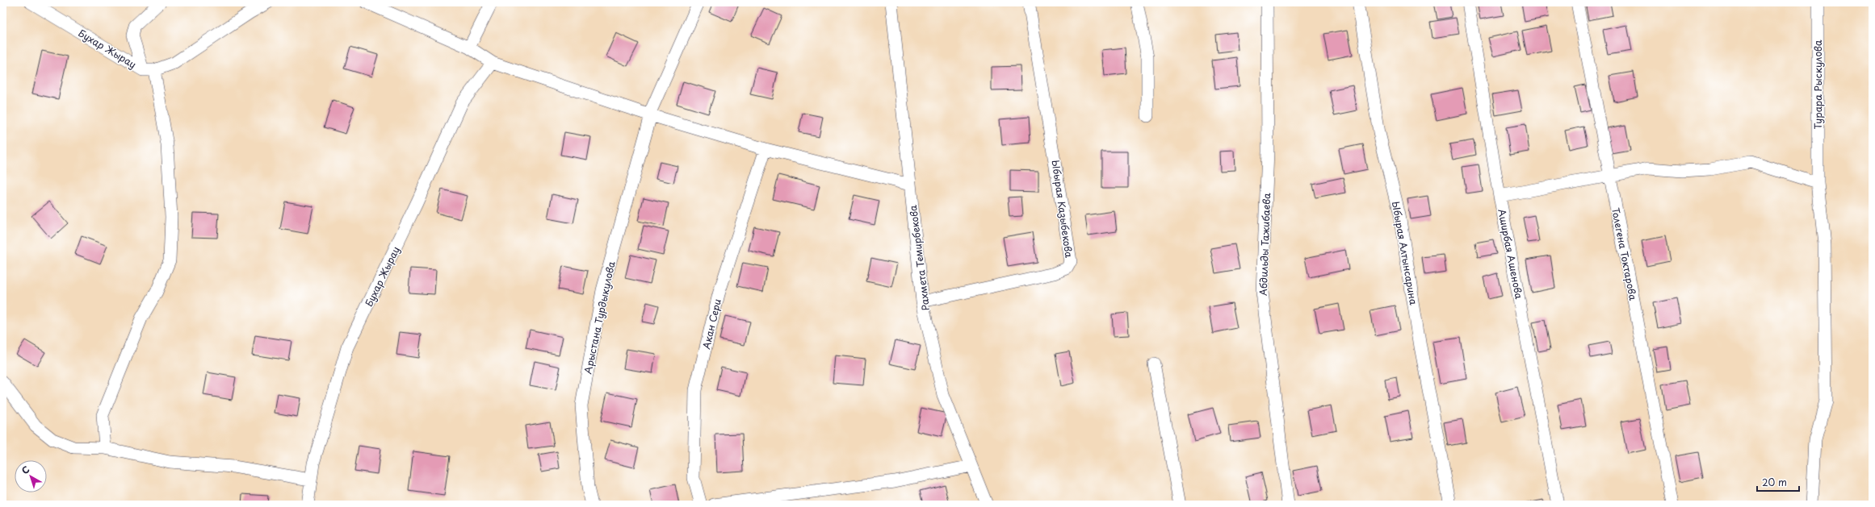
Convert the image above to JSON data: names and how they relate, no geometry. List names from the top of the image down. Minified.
{"streets":{"street":["Бухар Жырау","Турара Рыскулова","Ыбырая Казыбекова","Абдильды Тажибаева","Ыбырая Алтынсарина","Аширбая Ашенова","Толегена Токтарова","Рахмета Темирбекова","Арыстана Турдыкулова","Акан Сери"]},"crossings":[["Ыбырая Казыбекова","Рахмета Темирбекова"]],"scale_bar":"20 m","north":"top left"}
